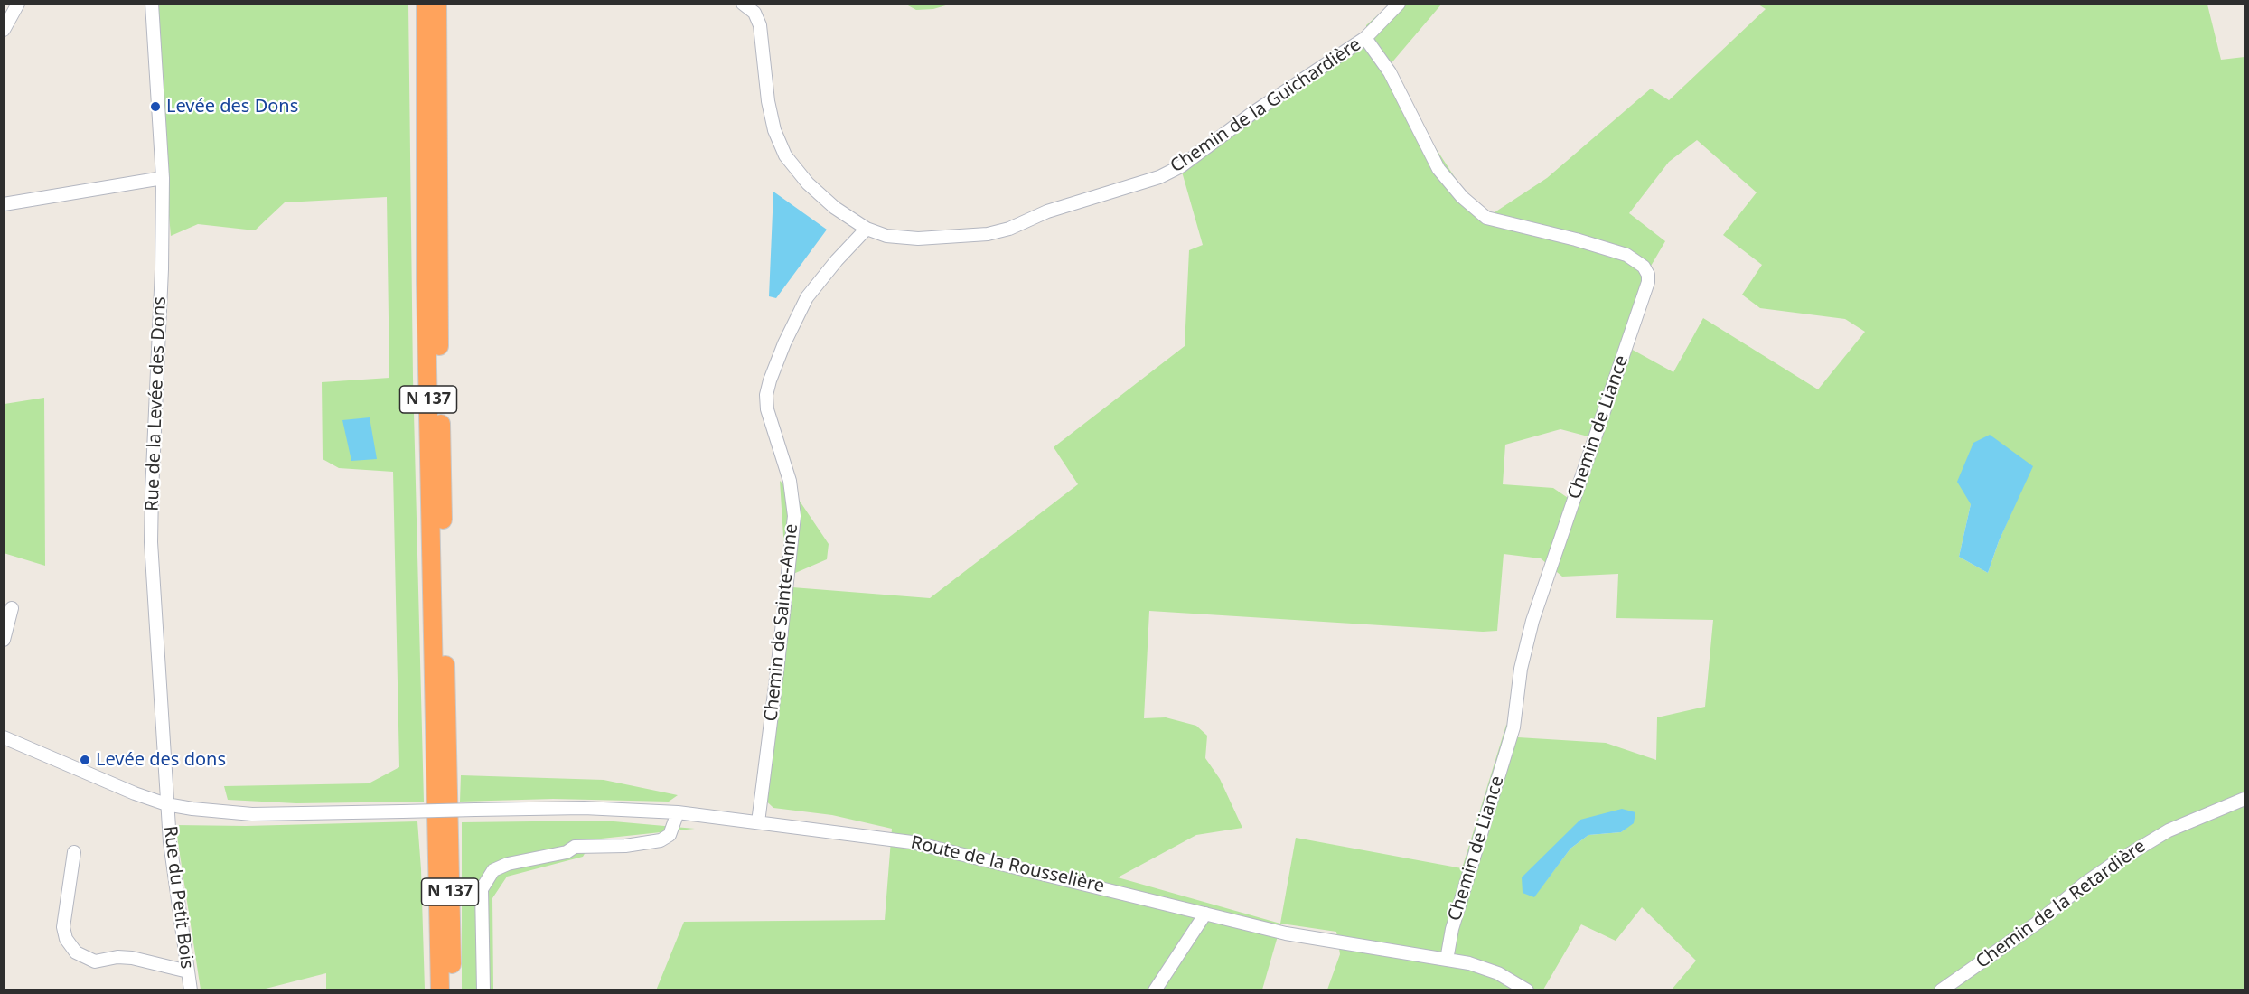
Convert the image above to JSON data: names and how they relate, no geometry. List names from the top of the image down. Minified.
{"streets":{"highway":["N 137"],"street":["Chemin de la Guichardière","Rue de la Levée des Dons","Chemin de Liance","Chemin de Sainte-Anne","Route de la Rousselière","Rue du Petit Bois","Chemin de la Retardière"]},"crossings":[["Chemin de la Guichardière","Chemin de Liance"],["Chemin de la Guichardière","Chemin de Sainte-Anne"],["Rue de la Levée des Dons","Route de la Rousselière"],["Rue de la Levée des Dons","Rue du Petit Bois"],["Chemin de Liance","Route de la Rousselière"],["Chemin de Sainte-Anne","Route de la Rousselière"],["Route de la Rousselière","Rue du Petit Bois"]],"places":["Levée des Dons","Levée des dons"]}
